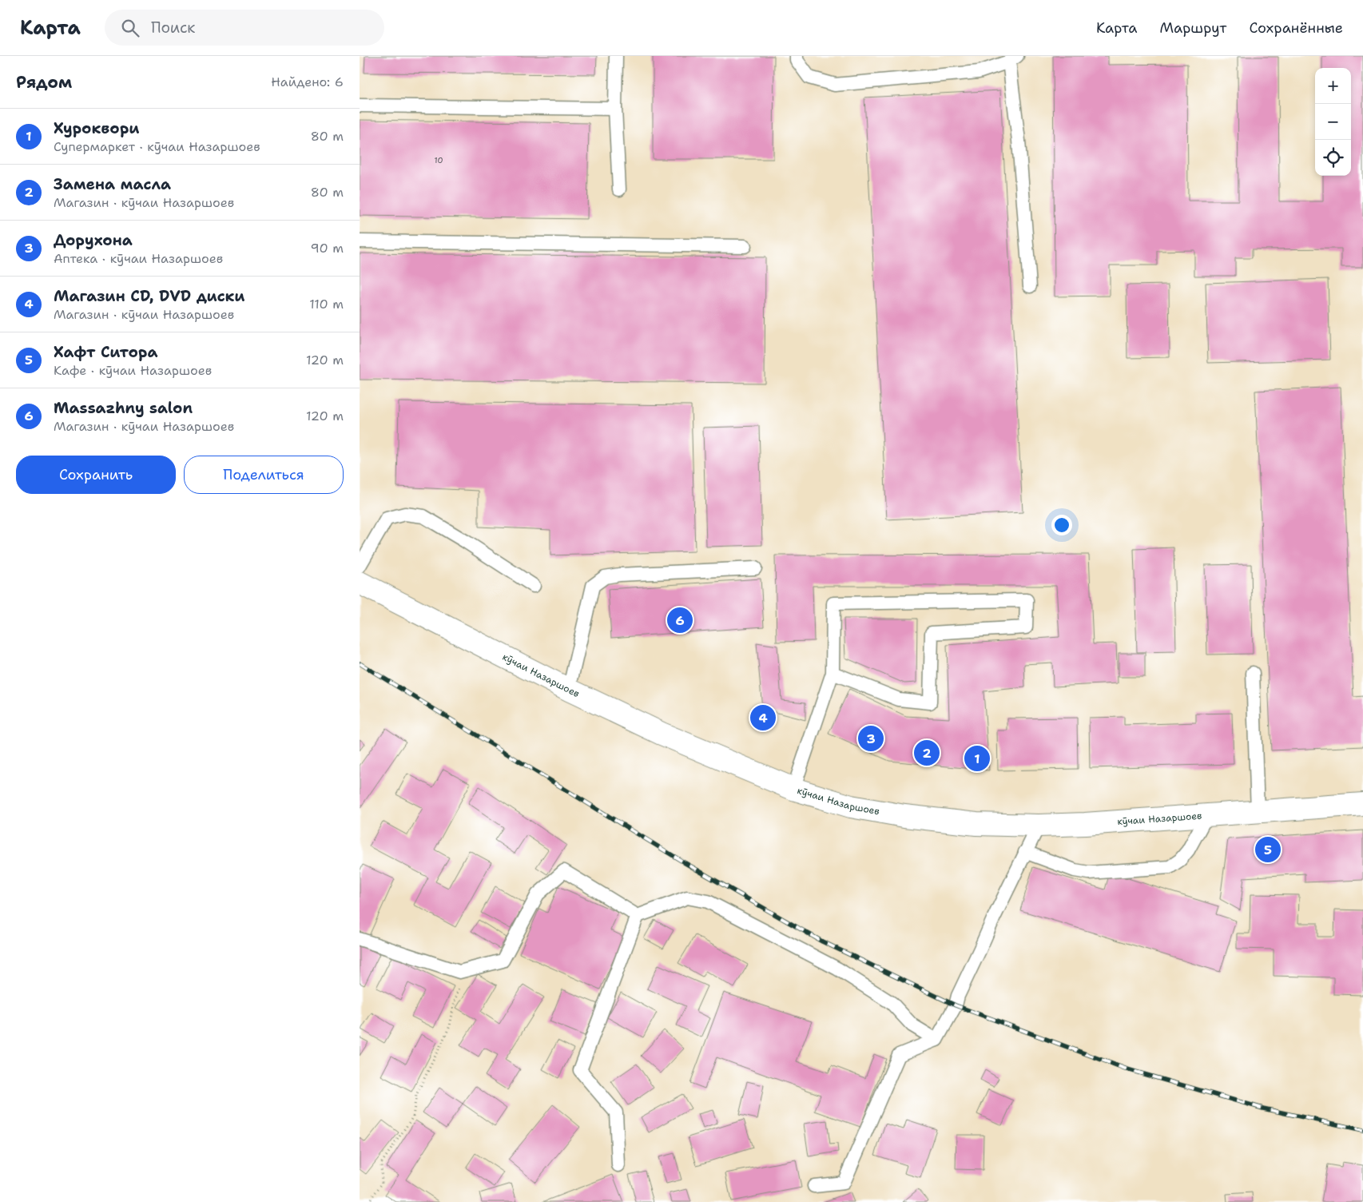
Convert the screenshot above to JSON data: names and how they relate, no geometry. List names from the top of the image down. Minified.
{"streets":{"street":["кӯчаи Назаршоев"]},"house_numbers":["10"],"page":{"header":"Карта","search":"Поиск","nav":["Карта","Маршрут","Сохранённые"],"heading":["Рядом","Найдено: 6"],"map_buttons":["+","−"],"list":[{"mark":"1","name":"Хуроквори","note":"Супермаркет · кӯчаи Назаршоев","value":"80 m"},{"mark":"2","name":"Замена масла","note":"Магазин · кӯчаи Назаршоев","value":"80 m"},{"mark":"3","name":"Дорухона","note":"Аптека · кӯчаи Назаршоев","value":"90 m"},{"mark":"4","name":"Магазин CD, DVD диски","note":"Магазин · кӯчаи Назаршоев","value":"110 m"},{"mark":"5","name":"Хафт Ситора","note":"Кафе · кӯчаи Назаршоев","value":"120 m"},{"mark":"6","name":"Massazhny salon","note":"Магазин · кӯчаи Назаршоев","value":"120 m"}],"buttons":["Сохранить","Поделиться"],"pins":["6","4","3","2","1","5"]}}
